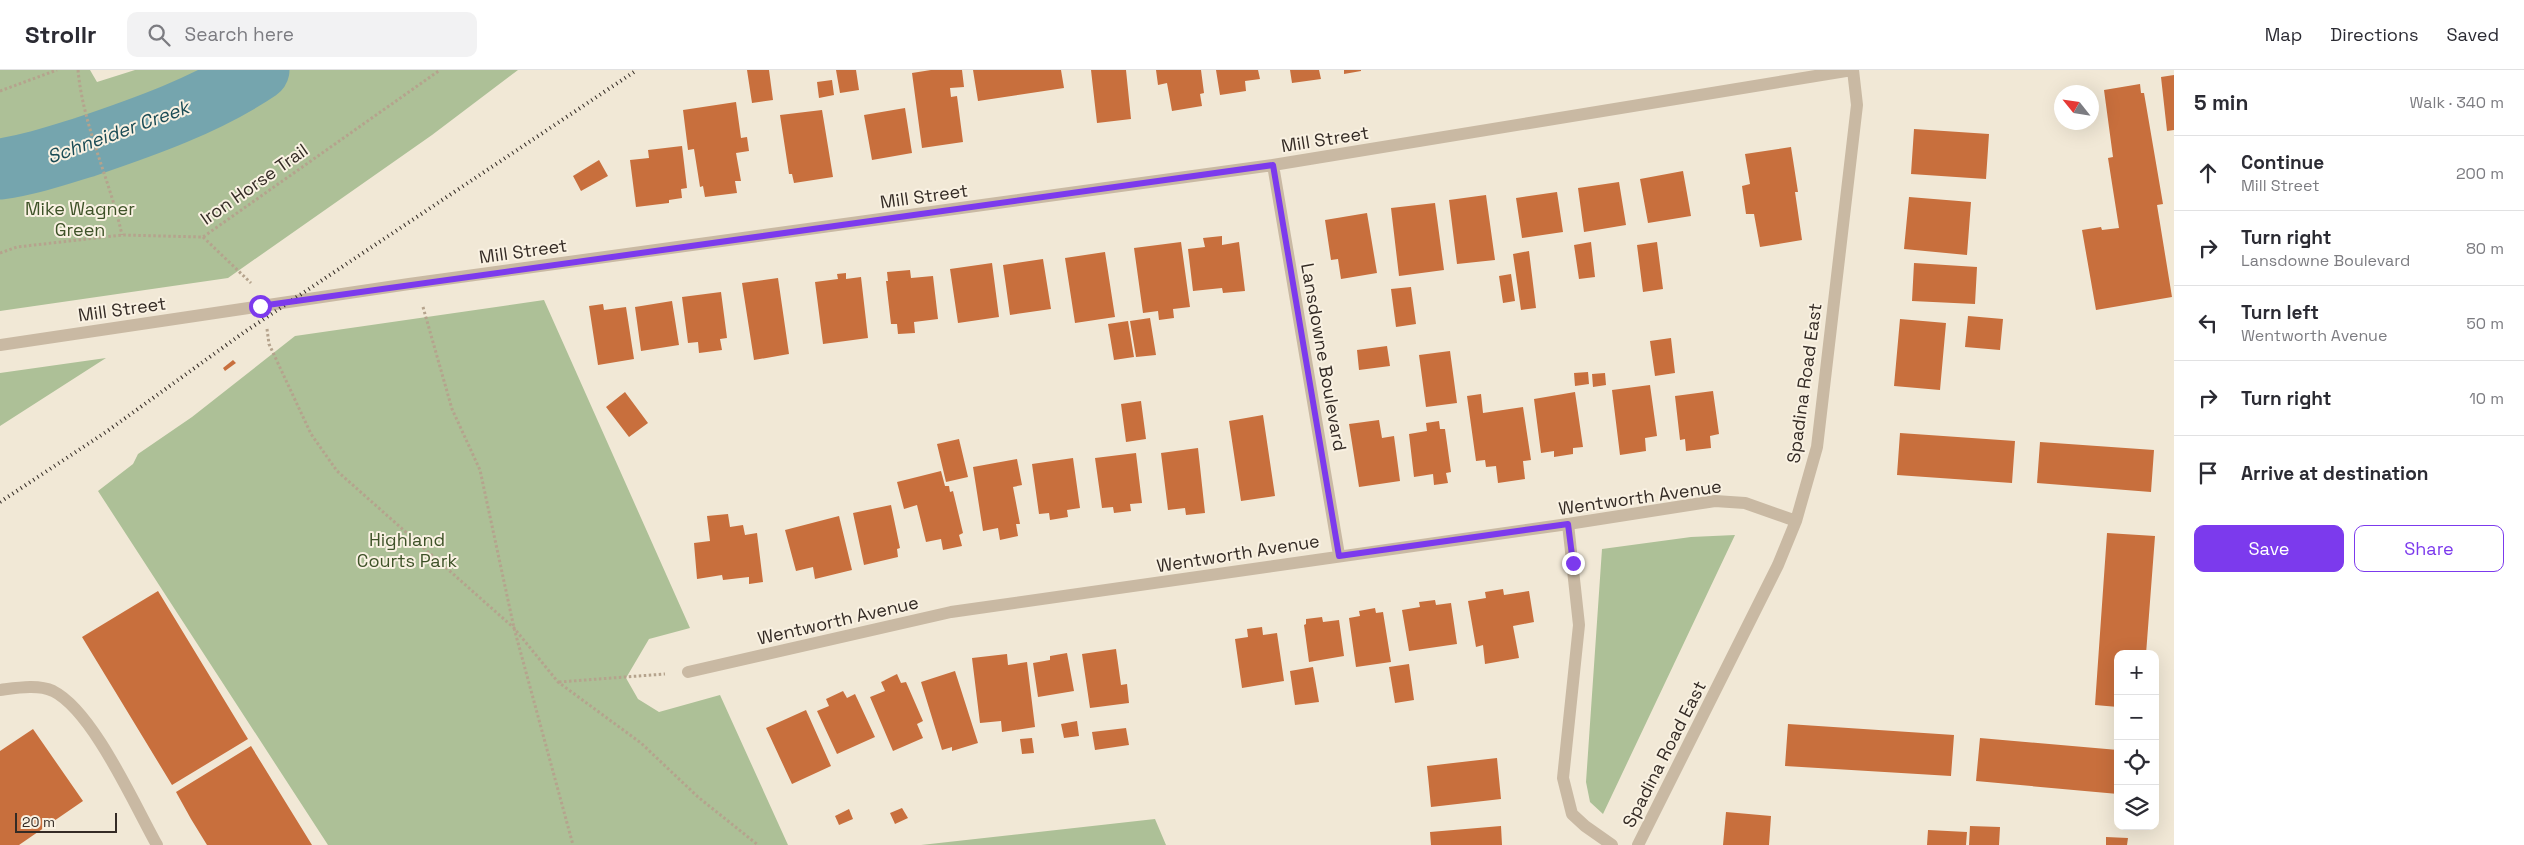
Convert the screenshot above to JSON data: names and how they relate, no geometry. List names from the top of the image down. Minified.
{"streets":{"street":["Mill Street","Lansdowne Boulevard","Spadina Road East","Wentworth Avenue"],"path":["Iron Horse Trail"]},"crossings":[["Mill Street","Lansdowne Boulevard"],["Mill Street","Spadina Road East"],["Lansdowne Boulevard","Wentworth Avenue"],["Spadina Road East","Wentworth Avenue"]],"water":["Schneider Creek"],"parks":["Mike Wagner Green","Highland Courts Park"],"scale_bar":"20 m","north":"top left","page":{"header":"Strollr","search":"Search here","nav":["Map","Directions","Saved"],"heading":["5 min","Walk · 340 m"],"list":[["Continue","Mill Street","200 m"],["Turn right","Lansdowne Boulevard","80 m"],["Turn left","Wentworth Avenue","50 m"],["Turn right","10 m"],"Arrive at destination"],"buttons":["Save","Share"],"map_buttons":["+","−"],"scale":"20 m"}}
